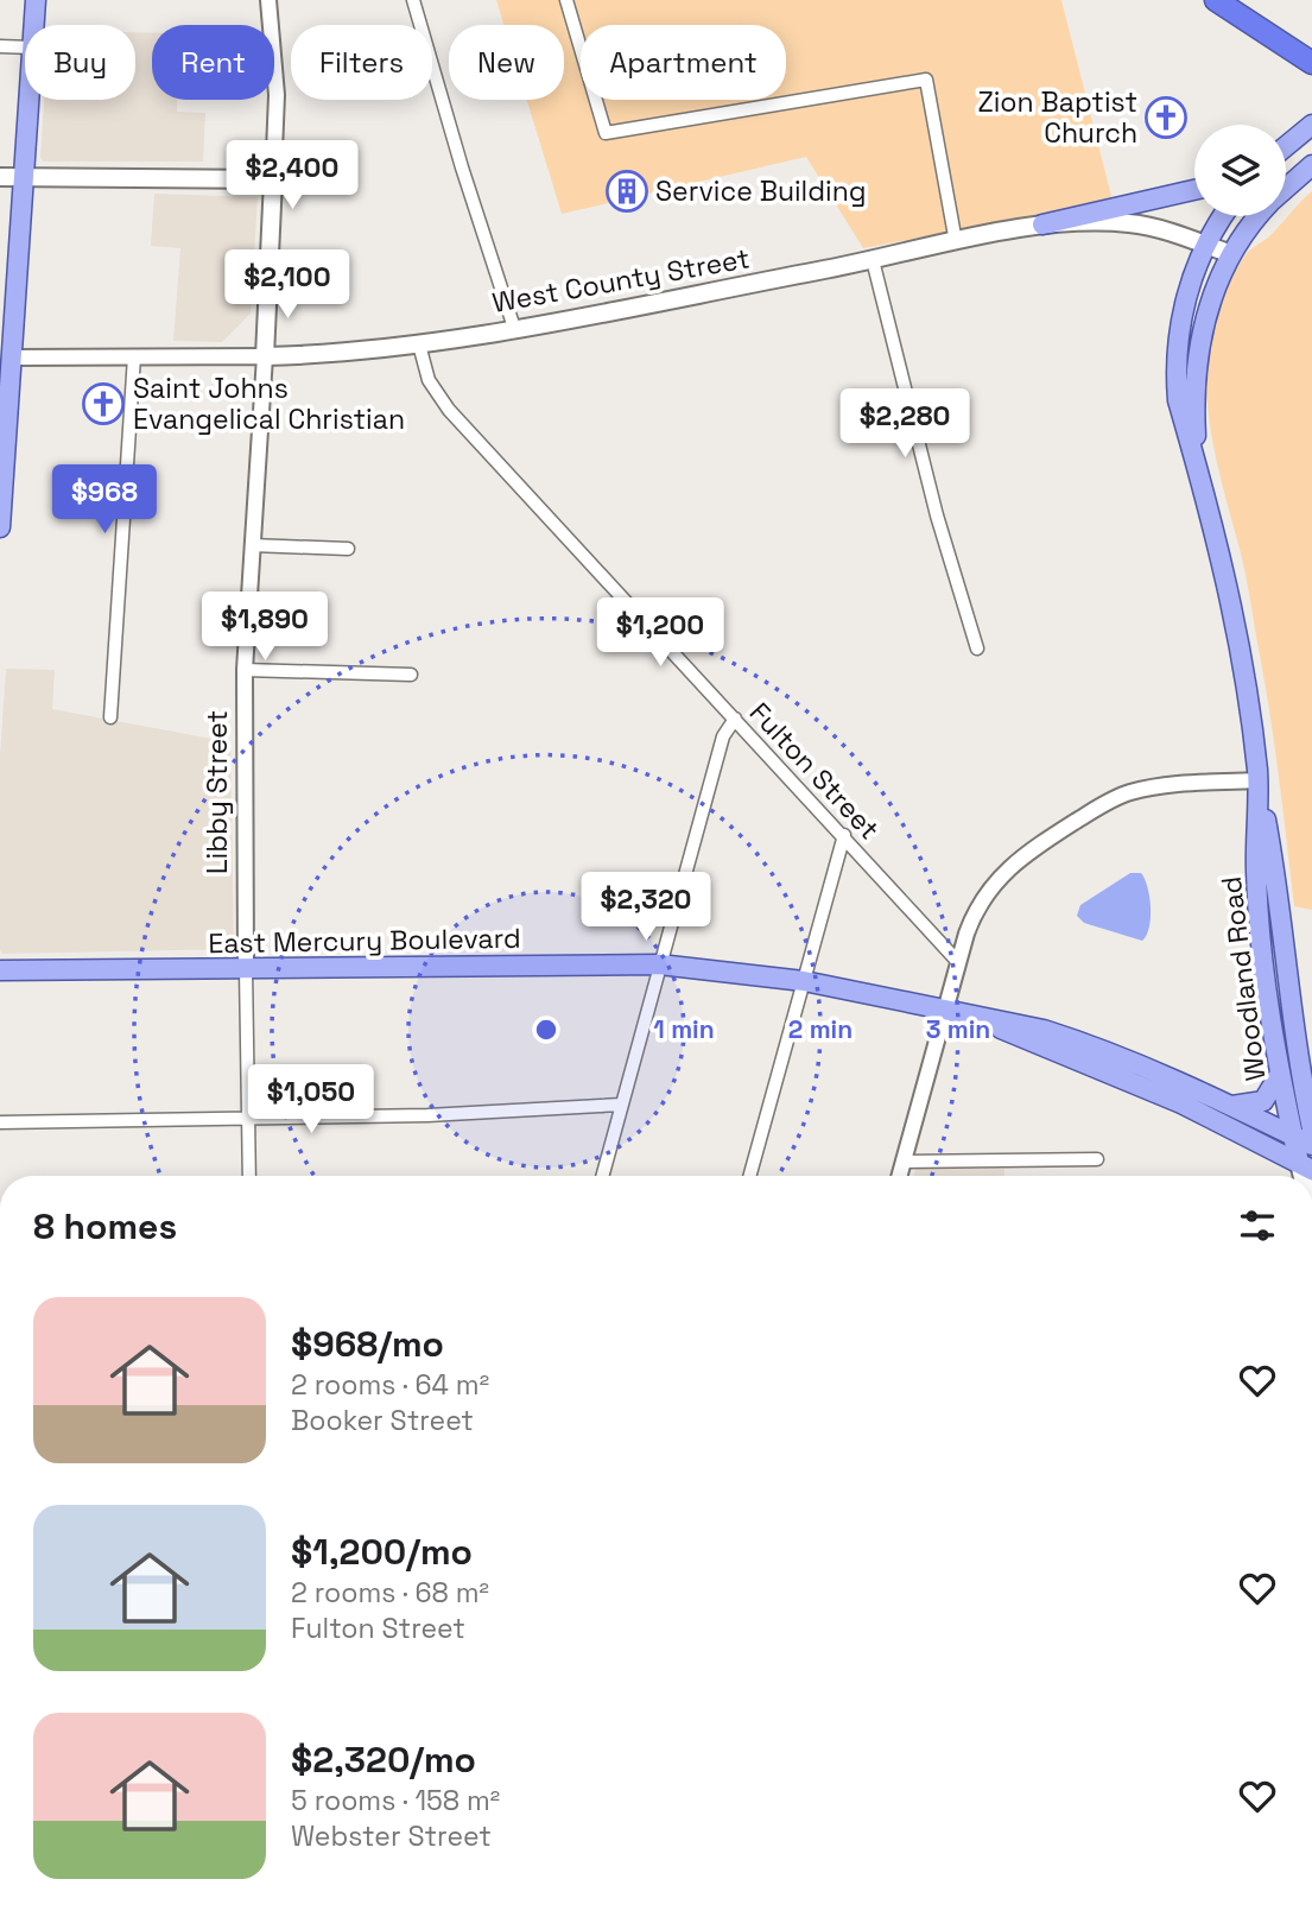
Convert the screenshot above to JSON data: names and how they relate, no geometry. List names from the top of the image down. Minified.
{"streets":{"main road":["West County Street","Libby Street","East Mercury Boulevard","Woodland Road"],"street":["Fulton Street"]},"crossings":[["West County Street","Fulton Street"],["West County Street","Libby Street"],["West County Street","Woodland Road"],["Libby Street","East Mercury Boulevard"],["East Mercury Boulevard","Woodland Road"]],"places":{"church":["Zion Baptist Church","Saint Johns Evangelical Christian"],"building":["Service Building"]},"page":{"chip":["Buy","Rent","Filters","New","Apartment"],"price":["$2,400","$2,100","$2,280","$968","$1,890","$1,200","$2,320","$1,050"],"heading":"8 homes","list":[{"name":"$968/mo","note":"2 rooms · 64 m² · Booker Street"},{"name":"$1,200/mo","note":"2 rooms · 68 m² · Fulton Street"},{"name":"$2,320/mo","note":"5 rooms · 158 m² · Webster Street"}]},"rings":["1 min","2 min","3 min"]}
